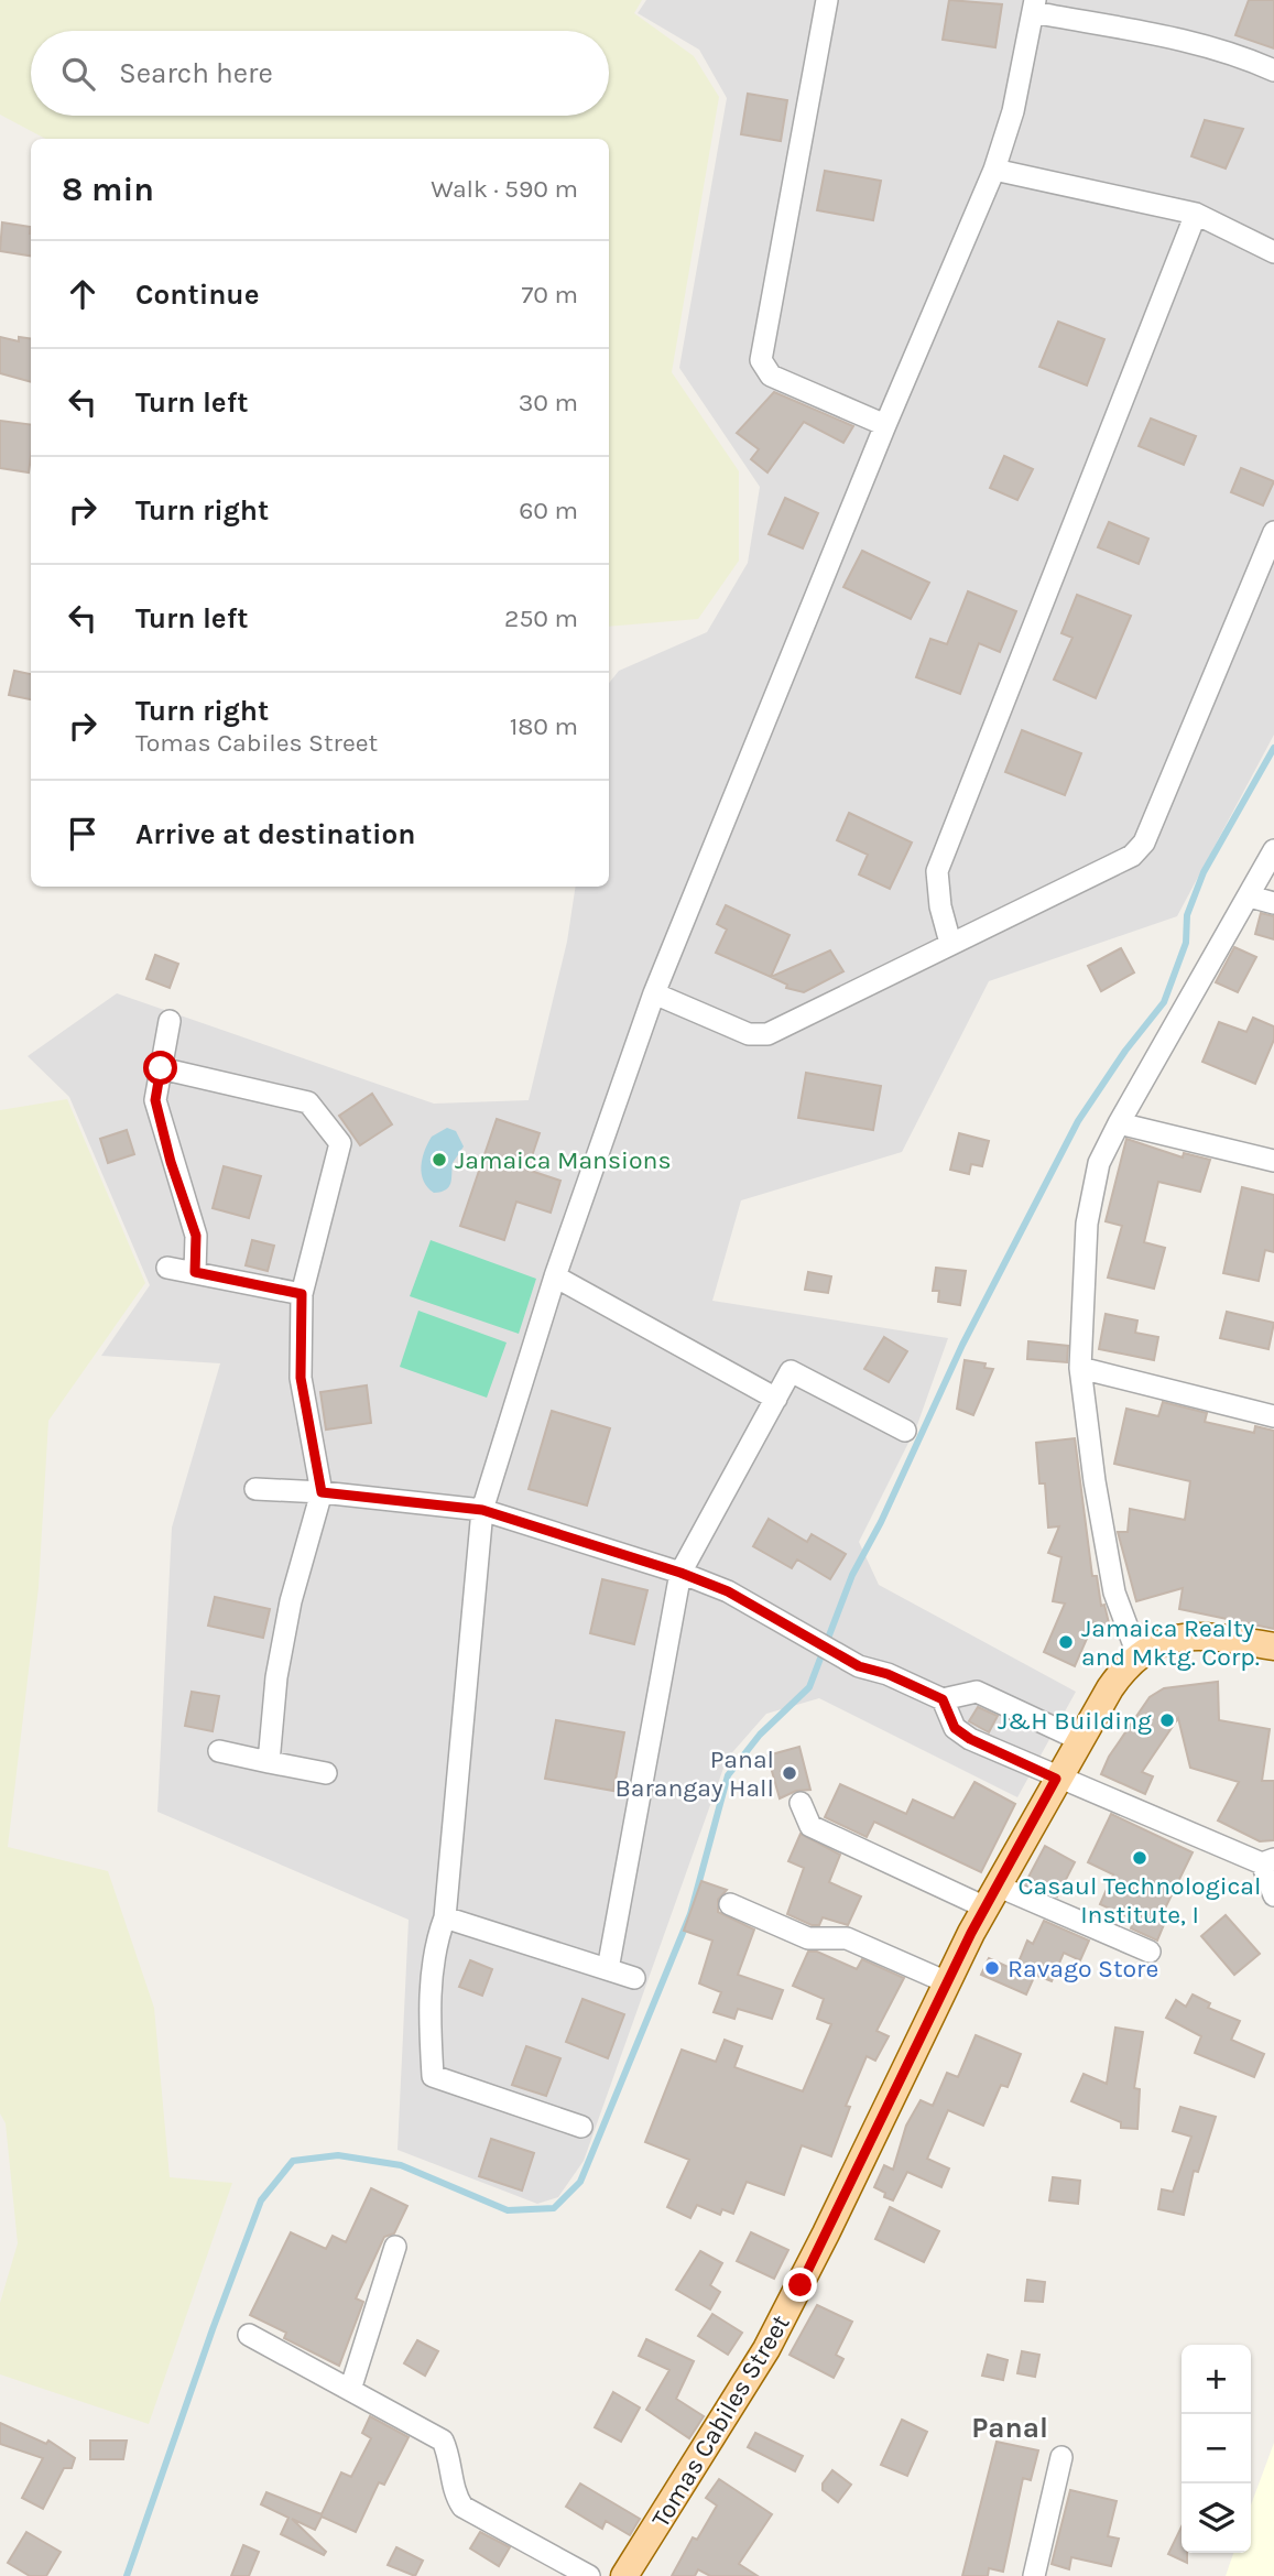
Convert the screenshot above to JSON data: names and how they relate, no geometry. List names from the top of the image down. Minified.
{"streets":{"main road":["Tomas Cabiles Street"]},"districts":["Panal"],"places":["Jamaica Mansions","Jamaica Realty and Mktg. Corp.","J&H Building","Panal Barangay Hall","Casaul Technological Institute, I","Ravago Store"],"page":{"search":"Search here","heading":["8 min","Walk · 590 m"],"list":[["Continue","70 m"],["Turn left","30 m"],["Turn right","60 m"],["Turn left","250 m"],["Turn right","Tomas Cabiles Street","180 m"],"Arrive at destination"],"map_buttons":["+","−"]}}
